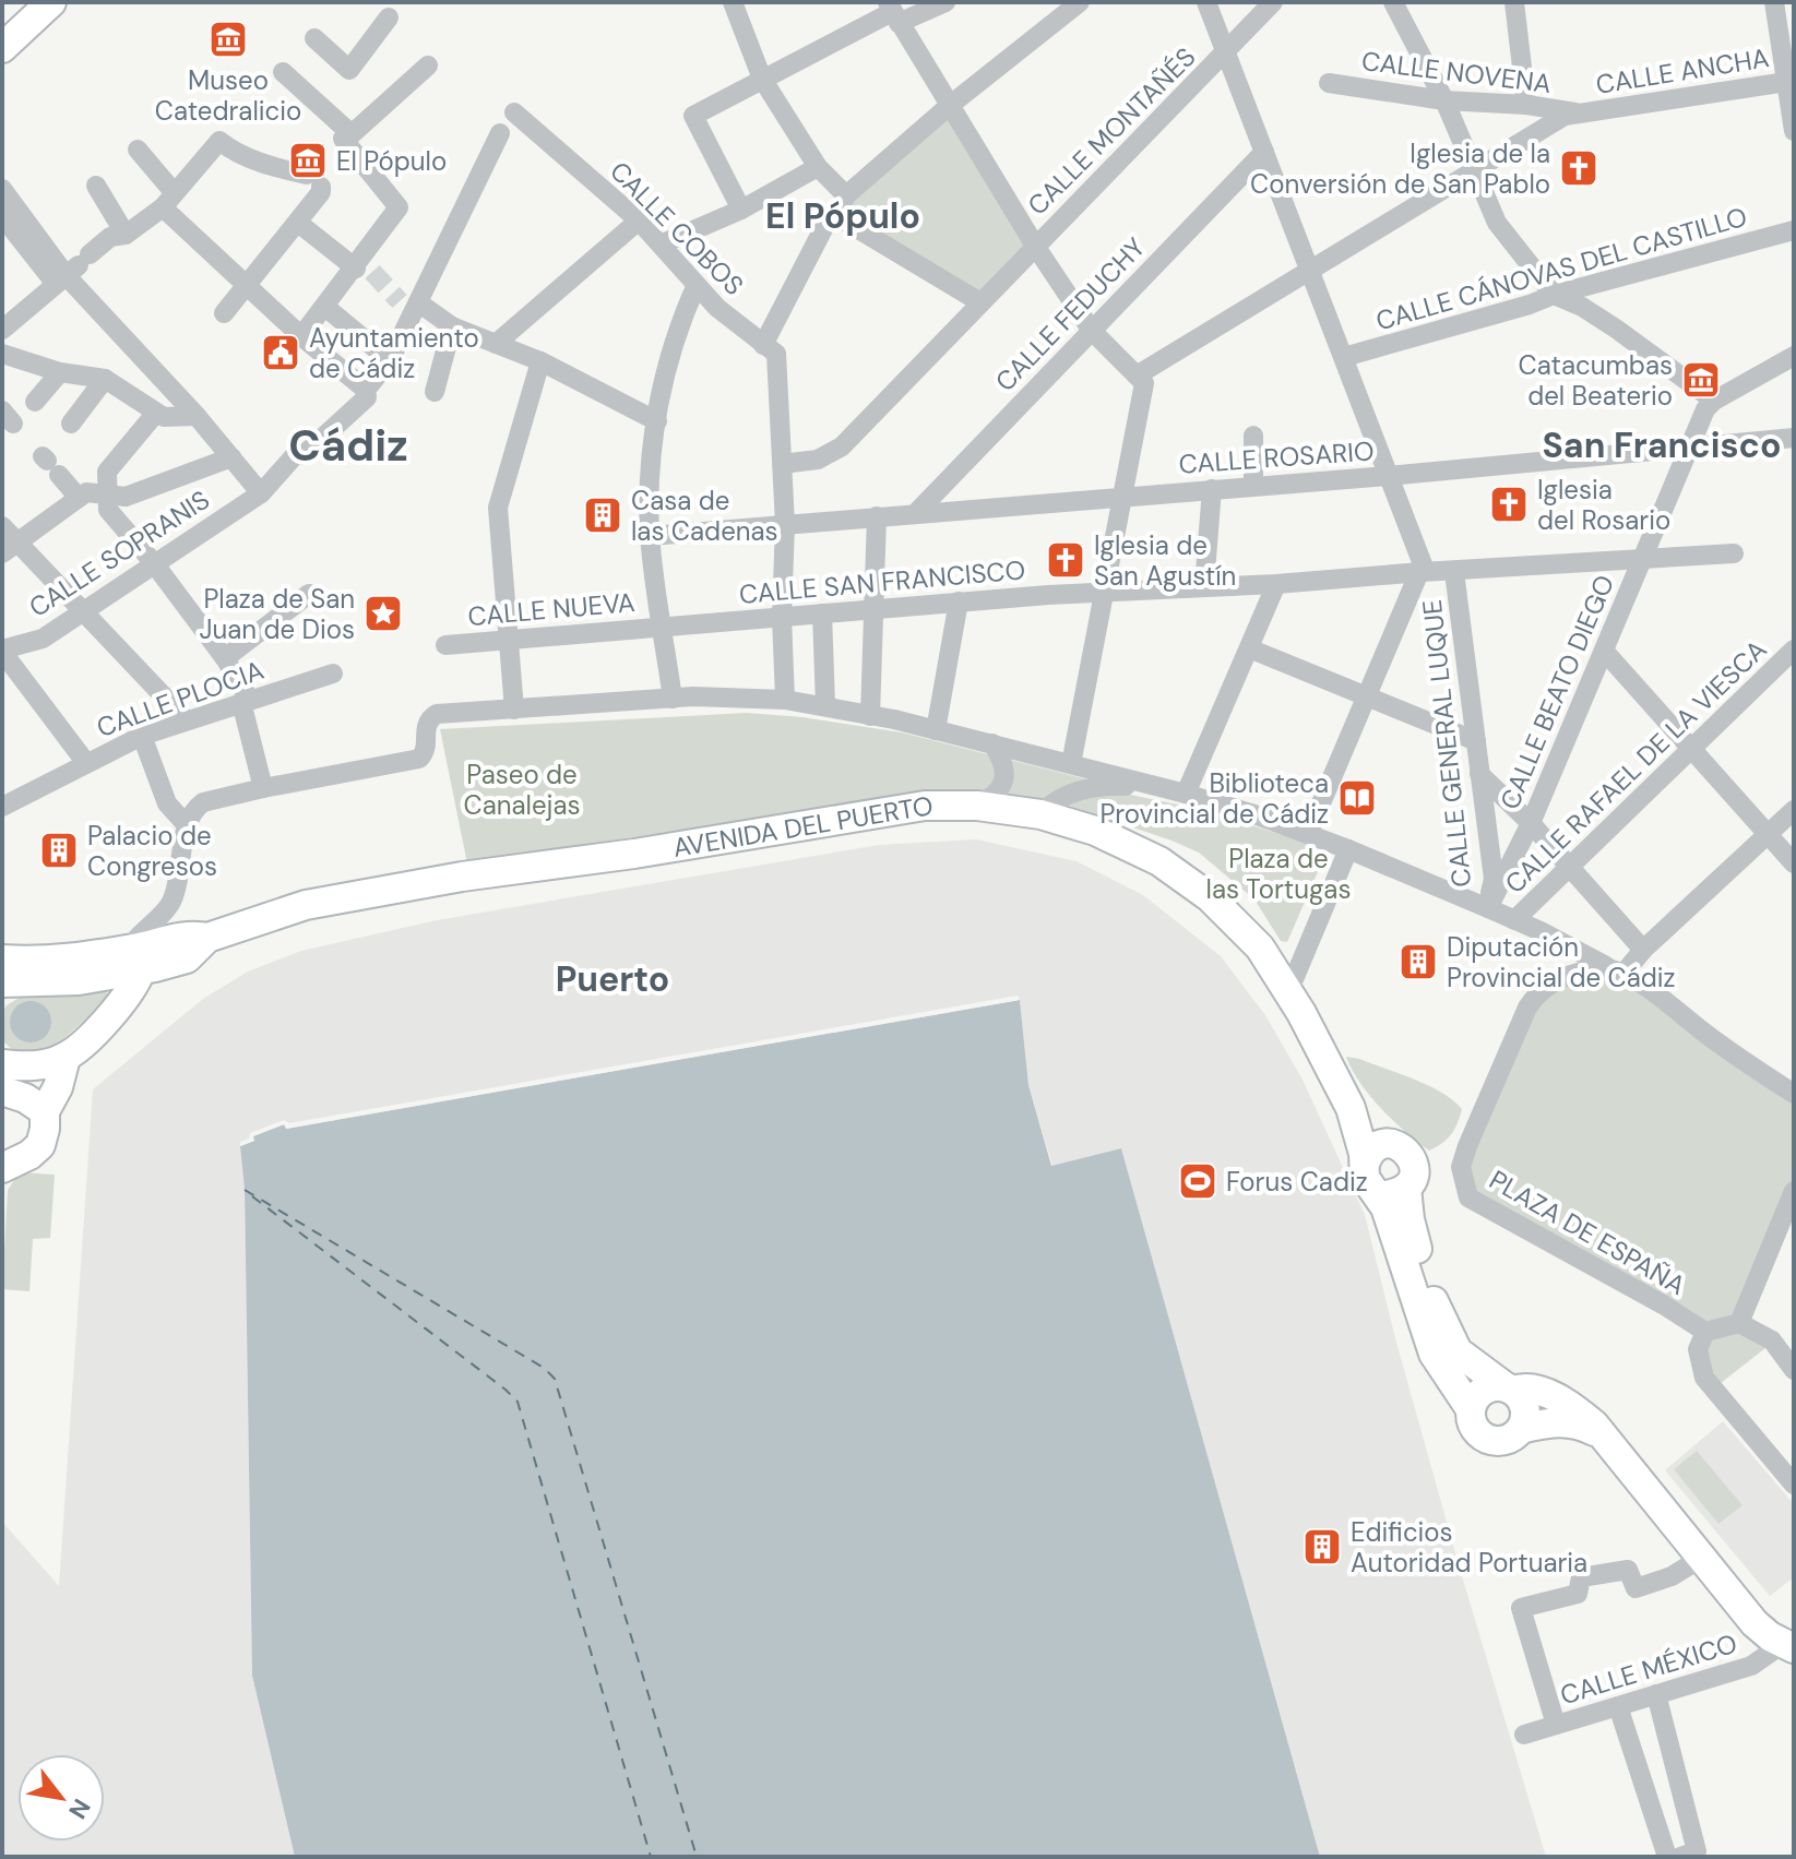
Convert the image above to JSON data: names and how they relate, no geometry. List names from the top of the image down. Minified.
{"streets":{"street":["CALLE ANCHA","CALLE NOVENA","CALLE MONTAÑÉS","CALLE COBOS","CALLE CÁNOVAS DEL CASTILLO","CALLE FEDUCHY","CALLE ROSARIO","CALLE SOPRANIS","CALLE SAN FRANCISCO","CALLE NUEVA","CALLE BEATO DIEGO","CALLE PLOCIA","CALLE GENERAL LUQUE","CALLE RAFAEL DE LA VIESCA","AVENIDA DEL PUERTO","PLAZA DE ESPAÑA","CALLE MÉXICO"]},"crossings":[["CALLE ANCHA","CALLE NOVENA"],["CALLE FEDUCHY","CALLE ROSARIO"],["CALLE ROSARIO","CALLE BEATO DIEGO"],["CALLE SAN FRANCISCO","CALLE NUEVA"],["CALLE SAN FRANCISCO","CALLE BEATO DIEGO"],["CALLE SAN FRANCISCO","CALLE GENERAL LUQUE"],["CALLE BEATO DIEGO","CALLE GENERAL LUQUE"]],"districts":["El Pópulo","Cádiz","San Francisco","Puerto"],"parks":["Paseo de Canalejas","Plaza de las Tortugas"],"places":{"museum":["Museo Catedralicio","El Pópulo","Catacumbas del Beaterio"],"church":["Iglesia de la Conversión de San Pablo","Iglesia del Rosario","Iglesia de San Agustín"],"public building":["Ayuntamiento de Cádiz"],"building":["Casa de las Cadenas","Palacio de Congresos","Diputación Provincial de Cádiz","Edificios Autoridad Portuaria"],"place":["Plaza de San Juan de Dios"],"library":["Biblioteca Provincial de Cádiz"],"sports":["Forus Cadiz"]},"north":"bottom right"}
